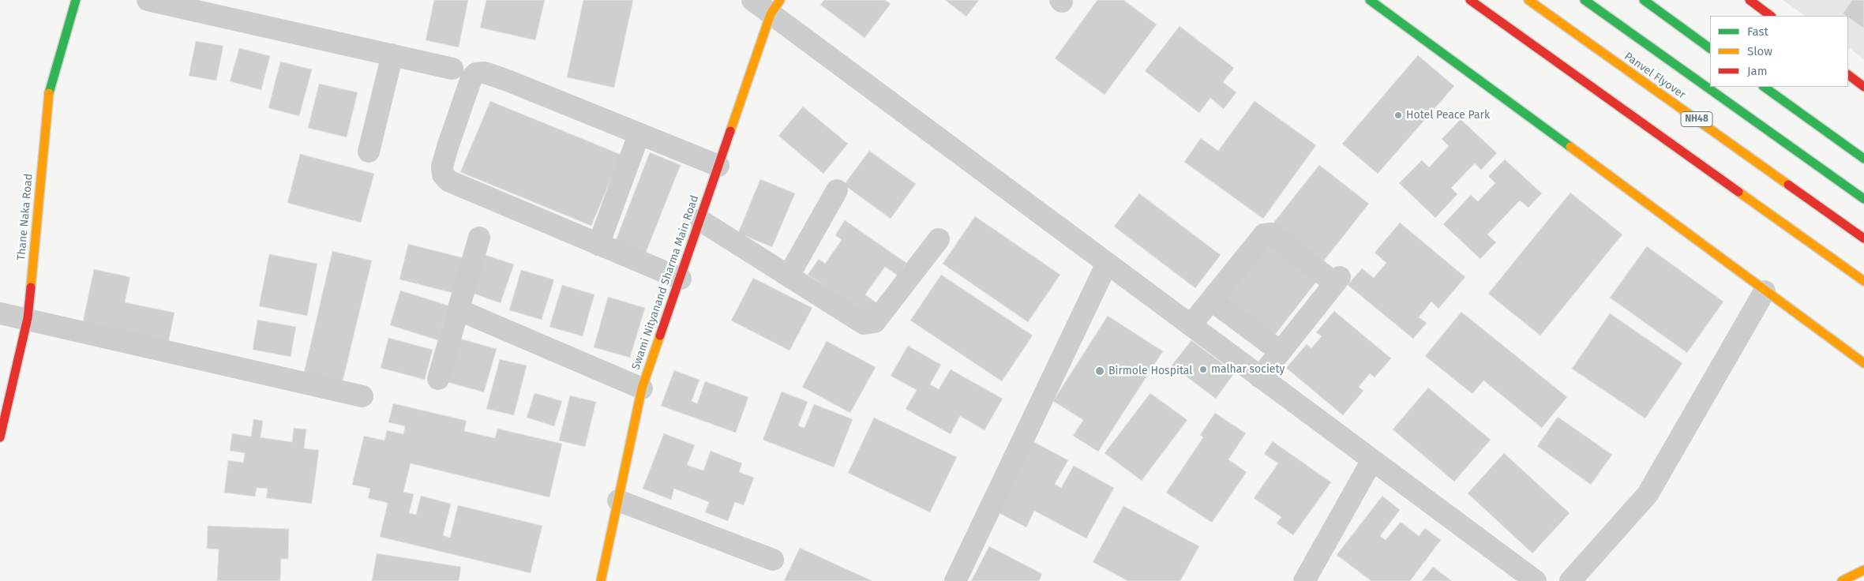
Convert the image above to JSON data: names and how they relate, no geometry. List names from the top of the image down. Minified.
{"streets":{"main road":["Panvel Flyover","NH48","Thane Naka Road","Swami Nityanand Sharma Main Road"]},"places":["Hotel Peace Park","malhar society","Birmole Hospital"],"legend":["Fast","Slow","Jam"]}
